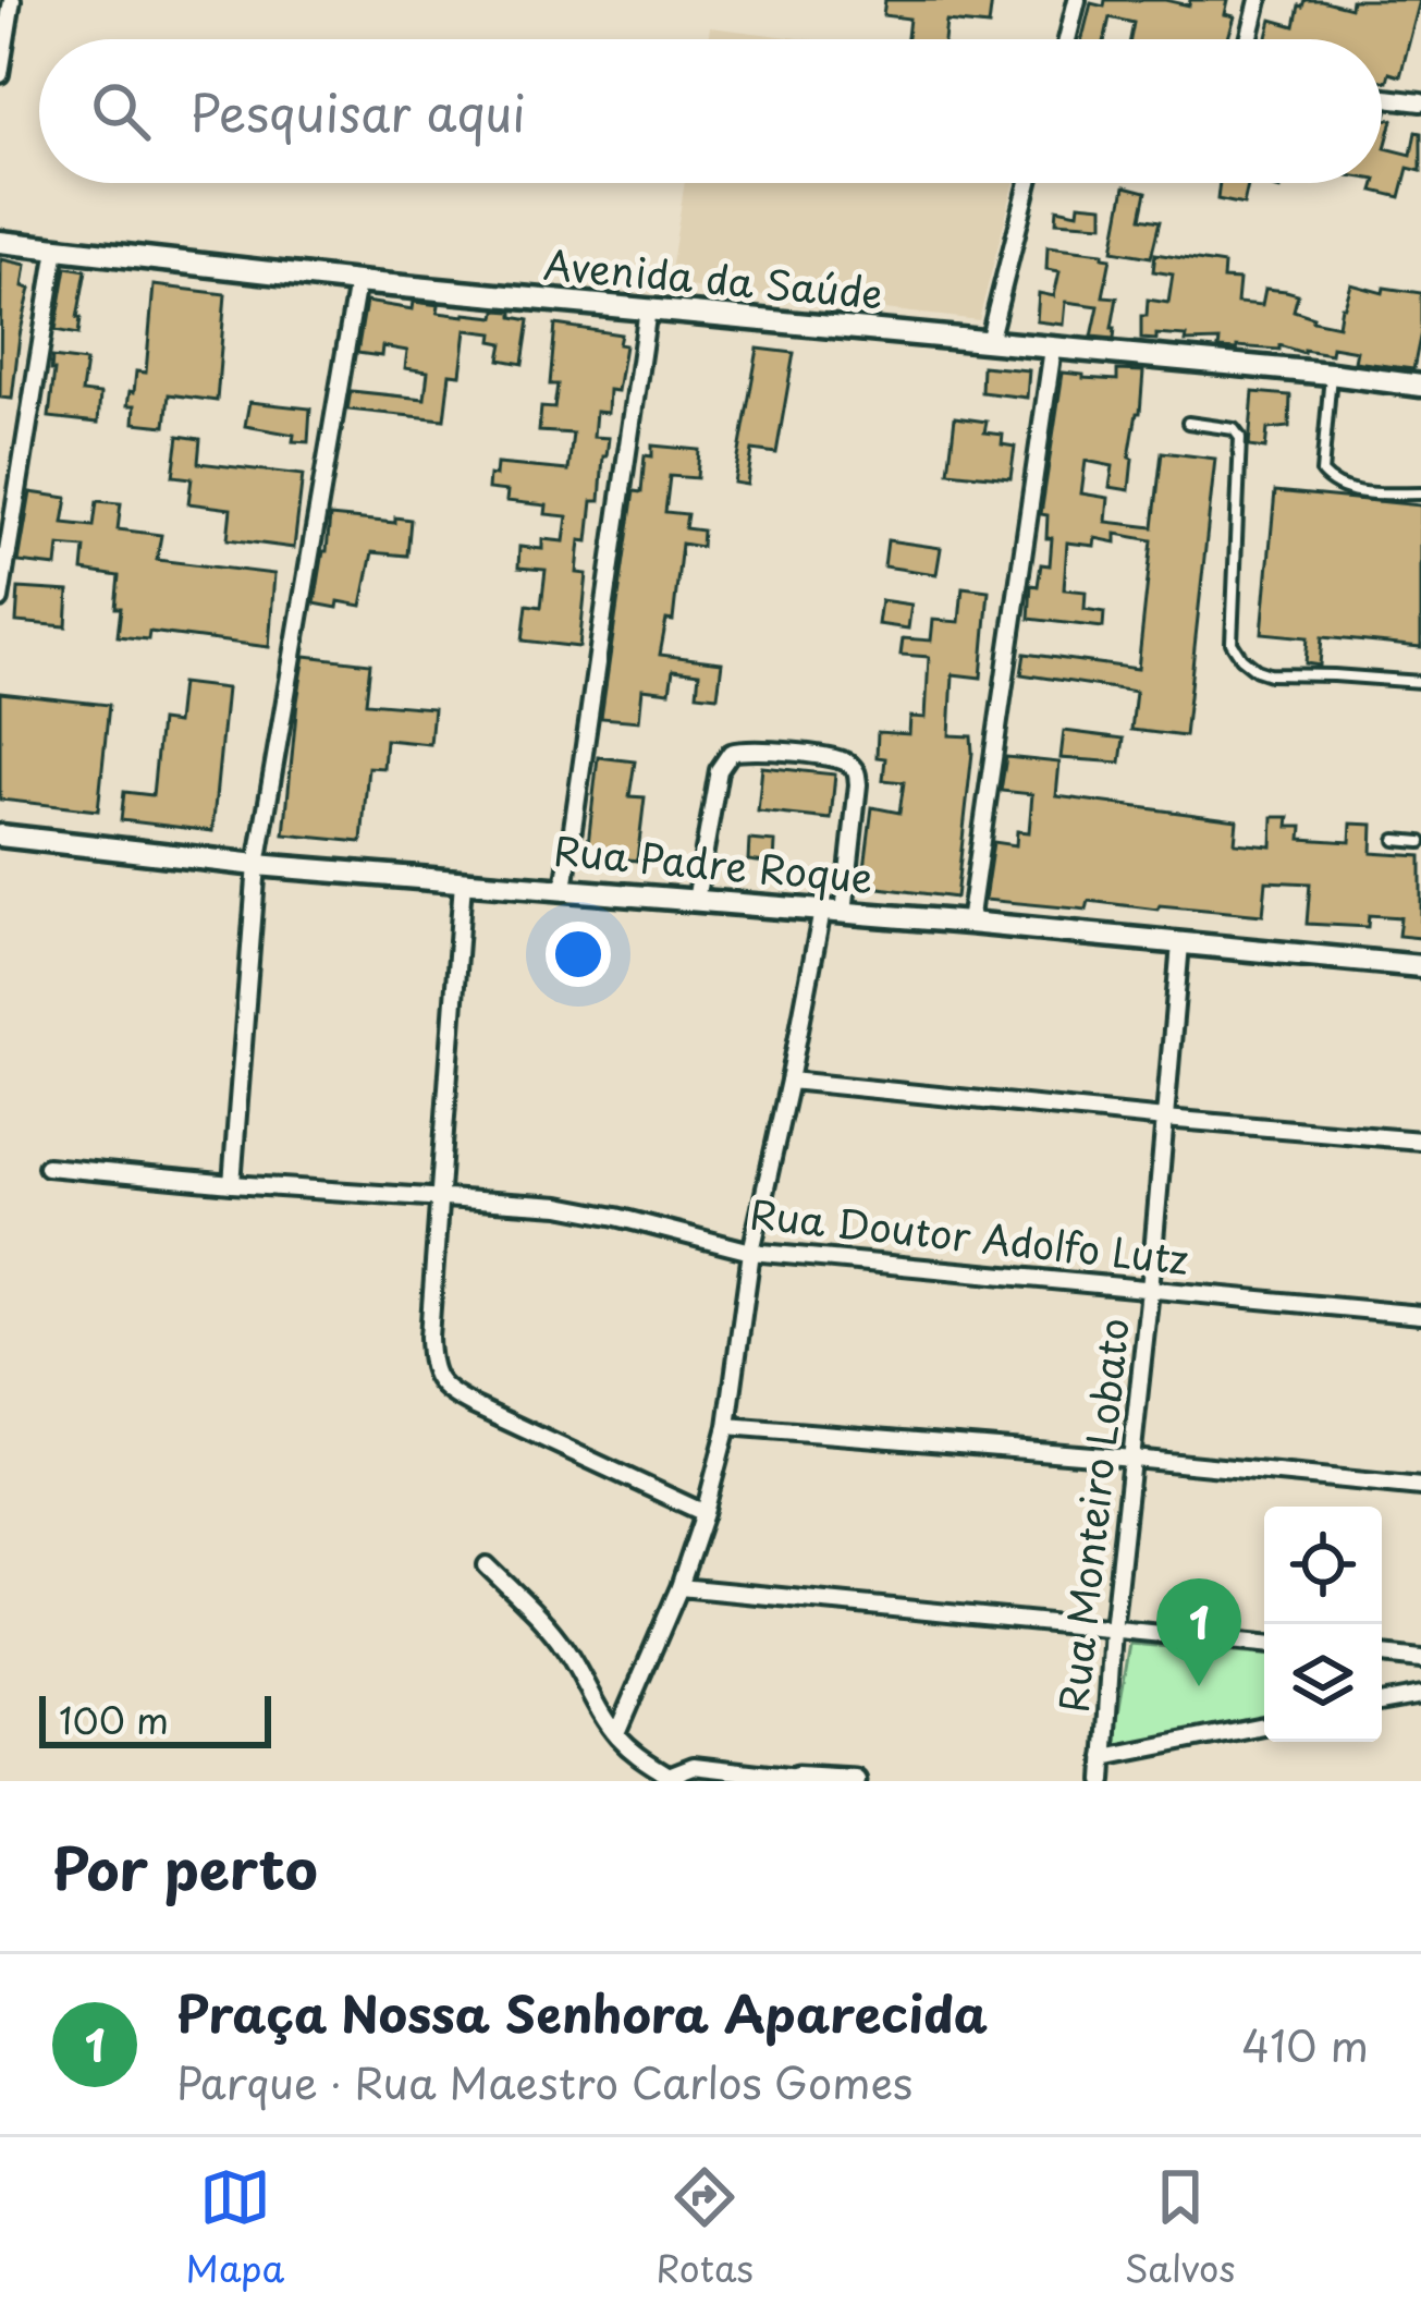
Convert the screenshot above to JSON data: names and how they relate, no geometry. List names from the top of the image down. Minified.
{"streets":{"street":["Avenida da Saúde","Rua Padre Roque","Rua Doutor Adolfo Lutz","Rua Monteiro Lobato"]},"crossings":[["Rua Padre Roque","Rua Monteiro Lobato"],["Rua Doutor Adolfo Lutz","Rua Monteiro Lobato"]],"scale_bar":"100 m","page":{"search":"Pesquisar aqui","pins":"1","scale":"100 m","heading":"Por perto","list":[{"mark":"1","name":"Praça Nossa Senhora Aparecida","note":"Parque · Rua Maestro Carlos Gomes","value":"410 m"}],"nav":["Mapa","Rotas","Salvos"]}}
